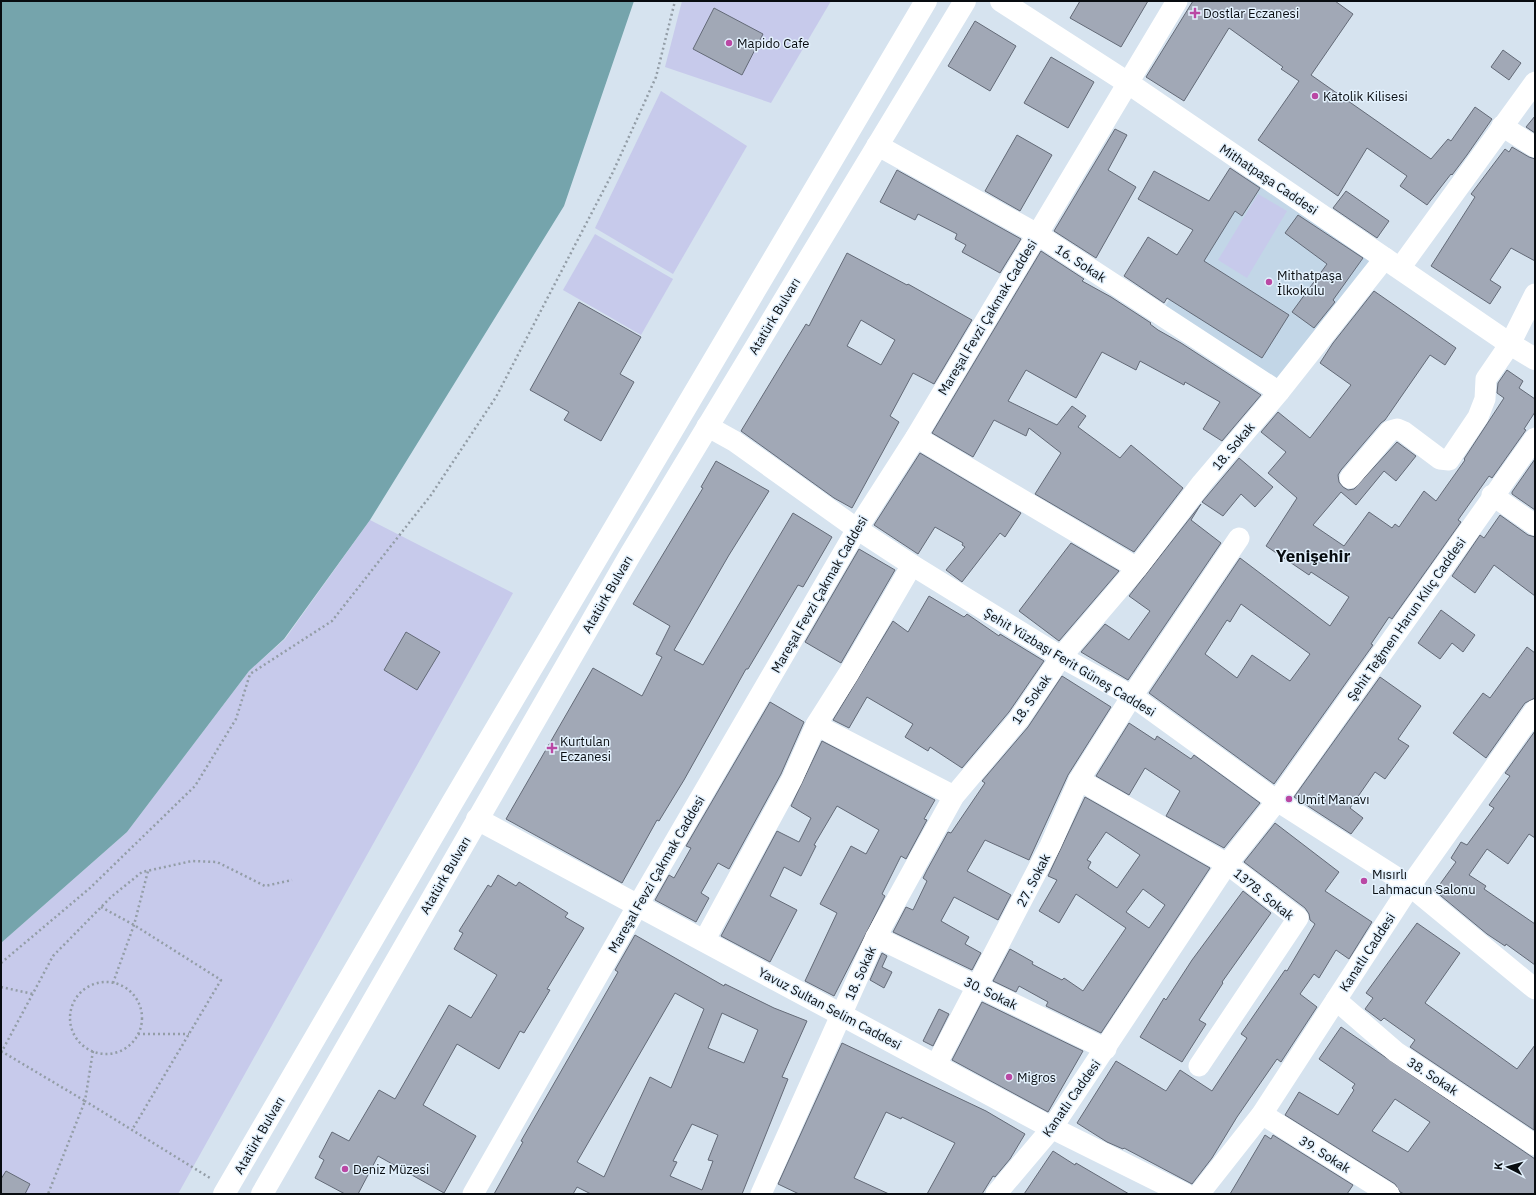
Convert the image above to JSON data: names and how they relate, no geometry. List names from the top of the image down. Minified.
{"streets":{"street":["Mithatpaşa Caddesi","16. Sokak","Atatürk Bulvarı","Mareşal Fevzi Çakmak Caddesi","18. Sokak","Şehit Teğmen Harun Kılıç Caddesi","Şehit Yüzbaşı Ferit Güneş Caddesi","27. Sokak","1378. Sokak","Kanatlı Caddesi","30. Sokak","Yavuz Sultan Selim Caddesi","38. Sokak","39. Sokak"]},"crossings":[["Mithatpaşa Caddesi","Mareşal Fevzi Çakmak Caddesi"],["Mithatpaşa Caddesi","18. Sokak"],["16. Sokak","Atatürk Bulvarı"],["16. Sokak","Mareşal Fevzi Çakmak Caddesi"],["16. Sokak","18. Sokak"],["Atatürk Bulvarı","Şehit Yüzbaşı Ferit Güneş Caddesi"],["Atatürk Bulvarı","Yavuz Sultan Selim Caddesi"],["Mareşal Fevzi Çakmak Caddesi","Şehit Yüzbaşı Ferit Güneş Caddesi"],["Mareşal Fevzi Çakmak Caddesi","Yavuz Sultan Selim Caddesi"],["18. Sokak","Şehit Yüzbaşı Ferit Güneş Caddesi"],["18. Sokak","30. Sokak"],["18. Sokak","Yavuz Sultan Selim Caddesi"],["Şehit Teğmen Harun Kılıç Caddesi","Şehit Yüzbaşı Ferit Güneş Caddesi"],["Şehit Teğmen Harun Kılıç Caddesi","Kanatlı Caddesi"],["Şehit Yüzbaşı Ferit Güneş Caddesi","27. Sokak"],["Şehit Yüzbaşı Ferit Güneş Caddesi","Kanatlı Caddesi"],["27. Sokak","1378. Sokak"],["27. Sokak","30. Sokak"],["27. Sokak","Yavuz Sultan Selim Caddesi"],["1378. Sokak","Kanatlı Caddesi"],["Kanatlı Caddesi","30. Sokak"],["Kanatlı Caddesi","Yavuz Sultan Selim Caddesi"],["Kanatlı Caddesi","38. Sokak"],["Kanatlı Caddesi","39. Sokak"]],"districts":["Yenişehir"],"places":{"health":["Dostlar Eczanesi","Kurtulan Eczanesi"],"other":["Mapido Cafe","Katolik Kilisesi","Mithatpaşa İlkokulu","Umit Manavı","Mısırlı Lahmacun Salonu","Migros","Deniz Müzesi"]},"north":"left"}
